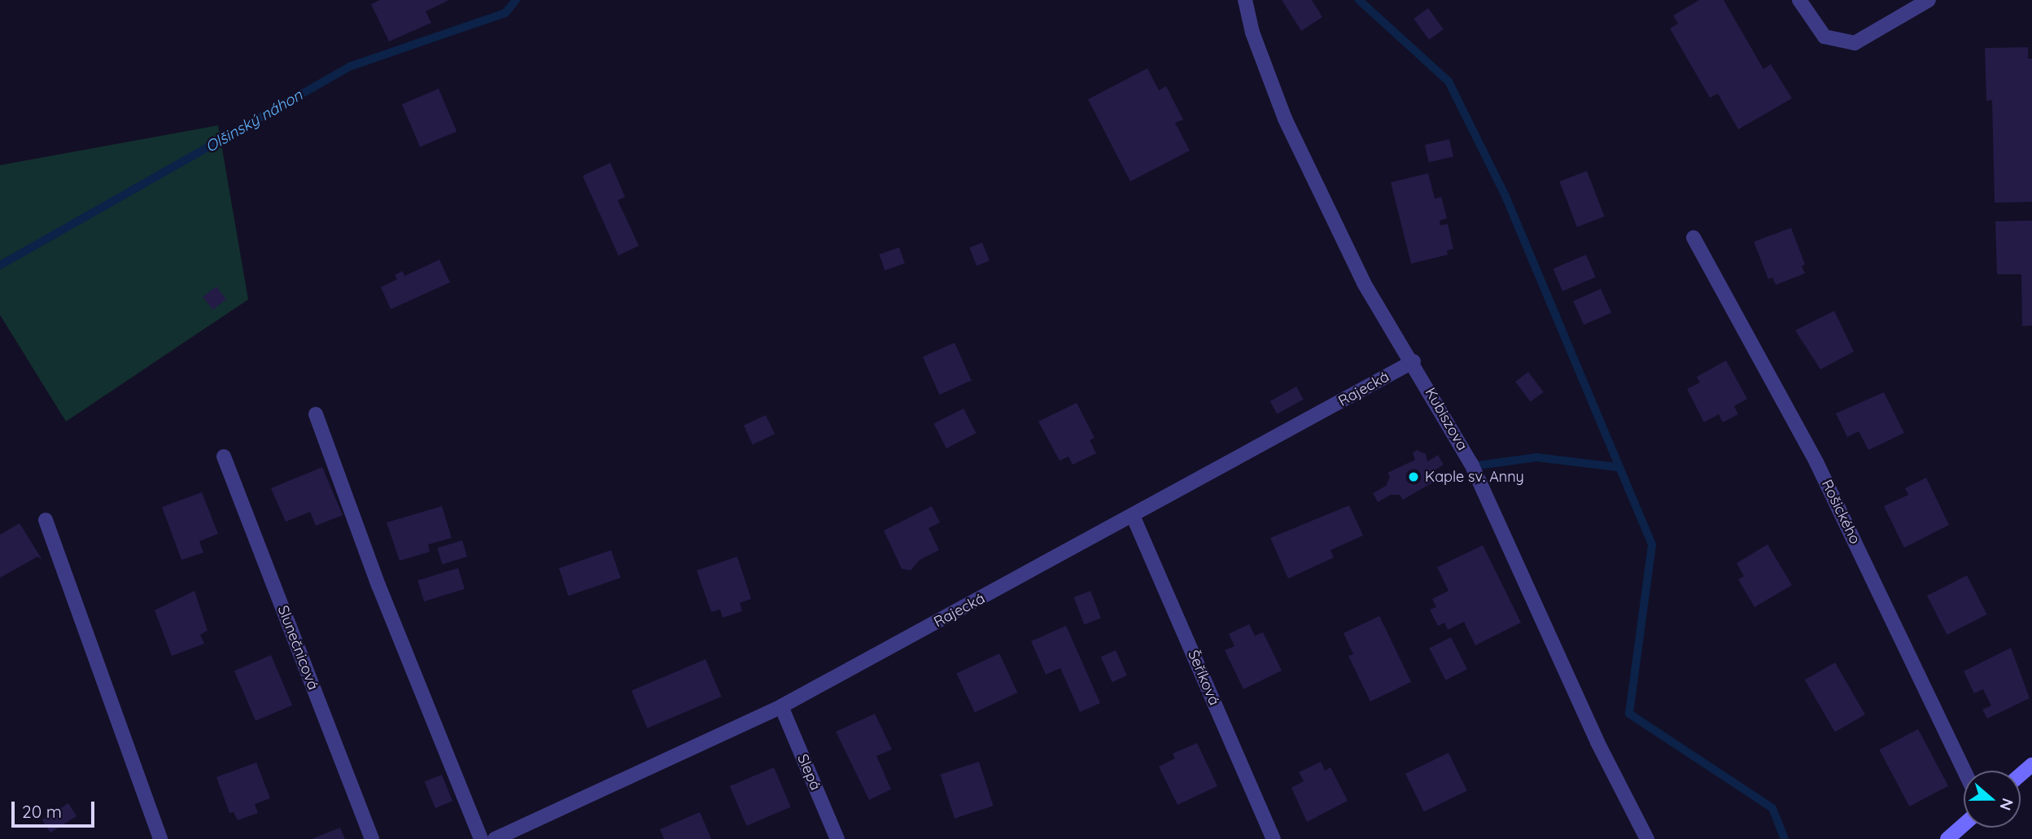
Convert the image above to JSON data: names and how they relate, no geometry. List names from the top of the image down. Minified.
{"streets":{"street":["Rajecká","Kubiszova","Rošického","Slunečnicová","Šeříková","Slepá"]},"crossings":[["Rajecká","Kubiszova"],["Rajecká","Šeříková"],["Rajecká","Slepá"]],"water":["Olšinský náhon"],"places":["Kaple sv. Anny"],"scale_bar":"20 m","north":"right"}
